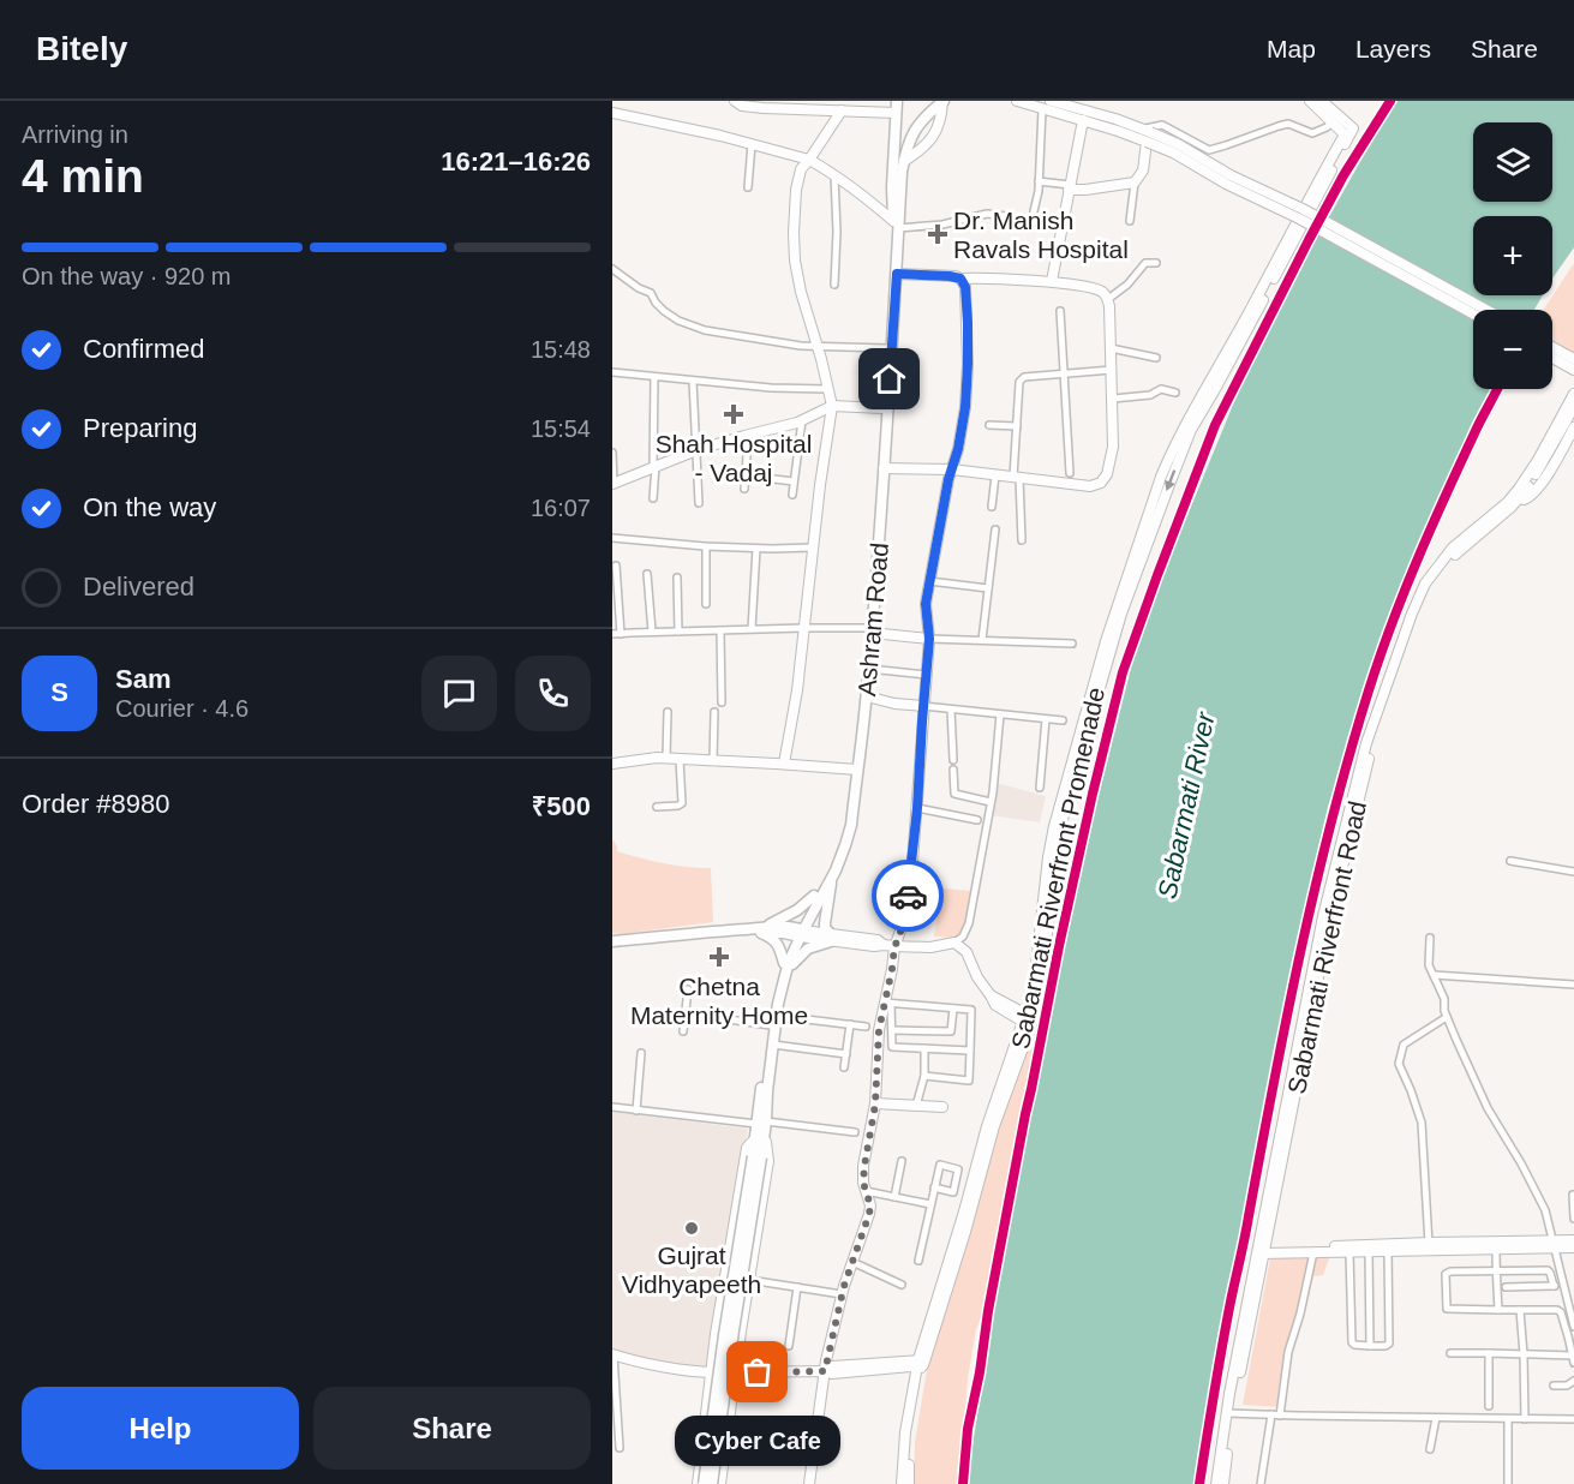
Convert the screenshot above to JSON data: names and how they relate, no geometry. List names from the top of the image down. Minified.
{"streets":{"main road":["Ashram Road"],"street":["Sabarmati Riverfront Road"],"cycle path":["Sabarmati Riverfront Promenade"]},"water":["Sabarmati River"],"places":{"health":["Dr. Manish Ravals Hospital","Shah Hospital - Vadaj","Chetna Maternity Home"],"other":["Gujrat Vidhyapeeth","Cyber Cafe"]},"page":{"header":"Bitely","nav":["Map","Layers","Share"],"heading":["4 min","Arriving in","16:21–16:26"],"panel":["Sam","Courier · 4.6","Order #8980","₹500"],"map_buttons":["+","−"],"bar":"On the way · 920 m","list":[["Confirmed","15:48"],["Preparing","15:54"],["On the way","16:07"],"Delivered"],"round":"S","buttons":["Help","Share"],"bubble":"Cyber Cafe"}}
